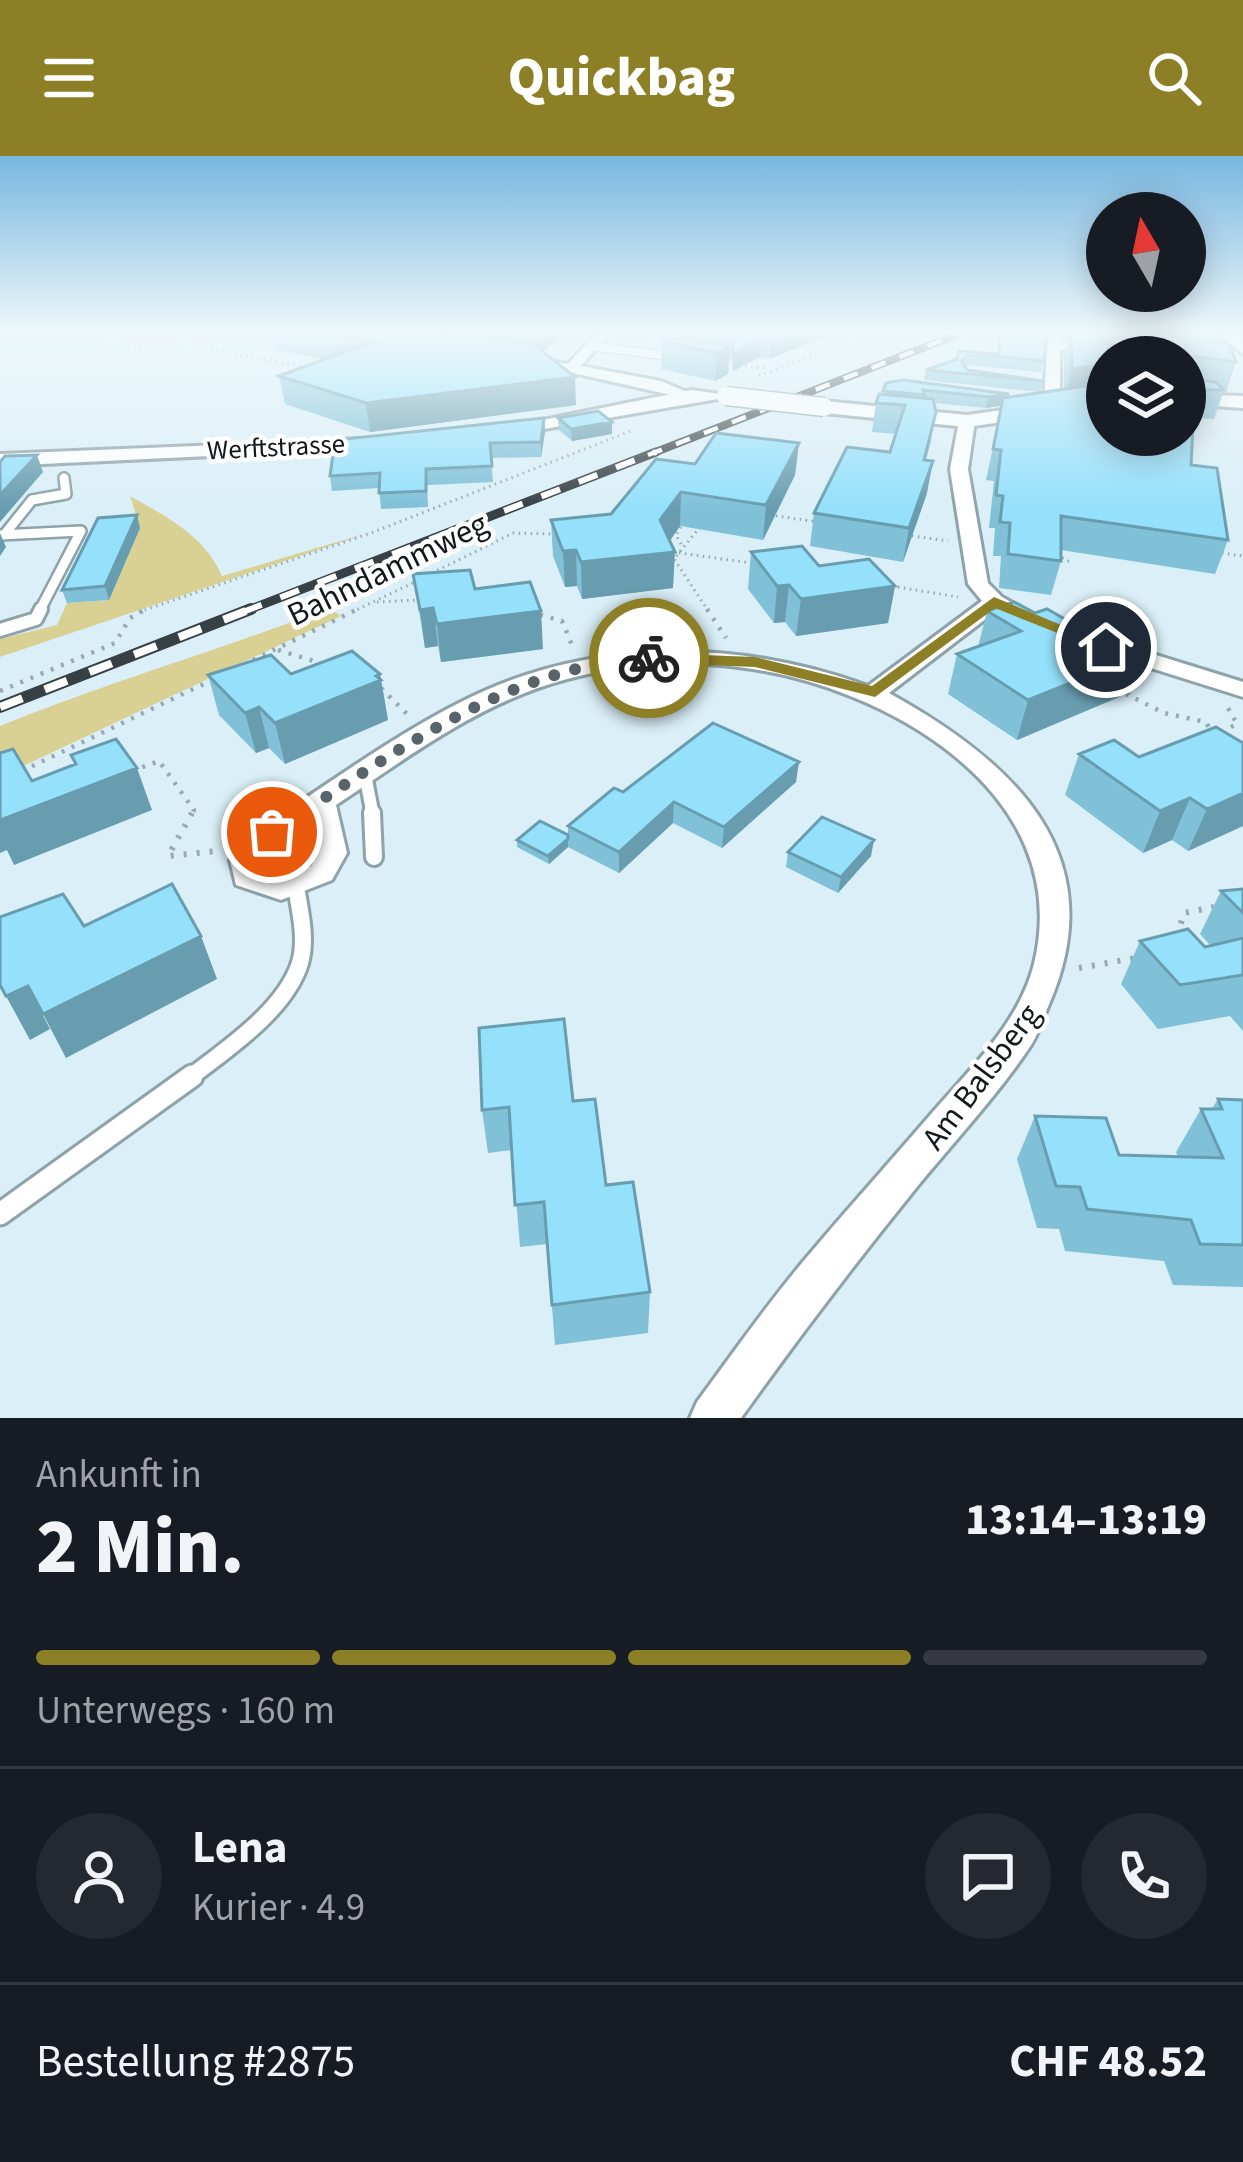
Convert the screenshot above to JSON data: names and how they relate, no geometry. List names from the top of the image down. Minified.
{"streets":{"street":["Werftstrasse","Am Balsberg"],"path":["Bahndammweg"]},"north":"top","page":{"header":"Quickbag","heading":["2 Min.","Ankunft in","13:14–13:19"],"panel":["Lena","Kurier · 4.9","Bestellung #2875","CHF 48.52"],"bar":"Unterwegs · 160 m"}}
